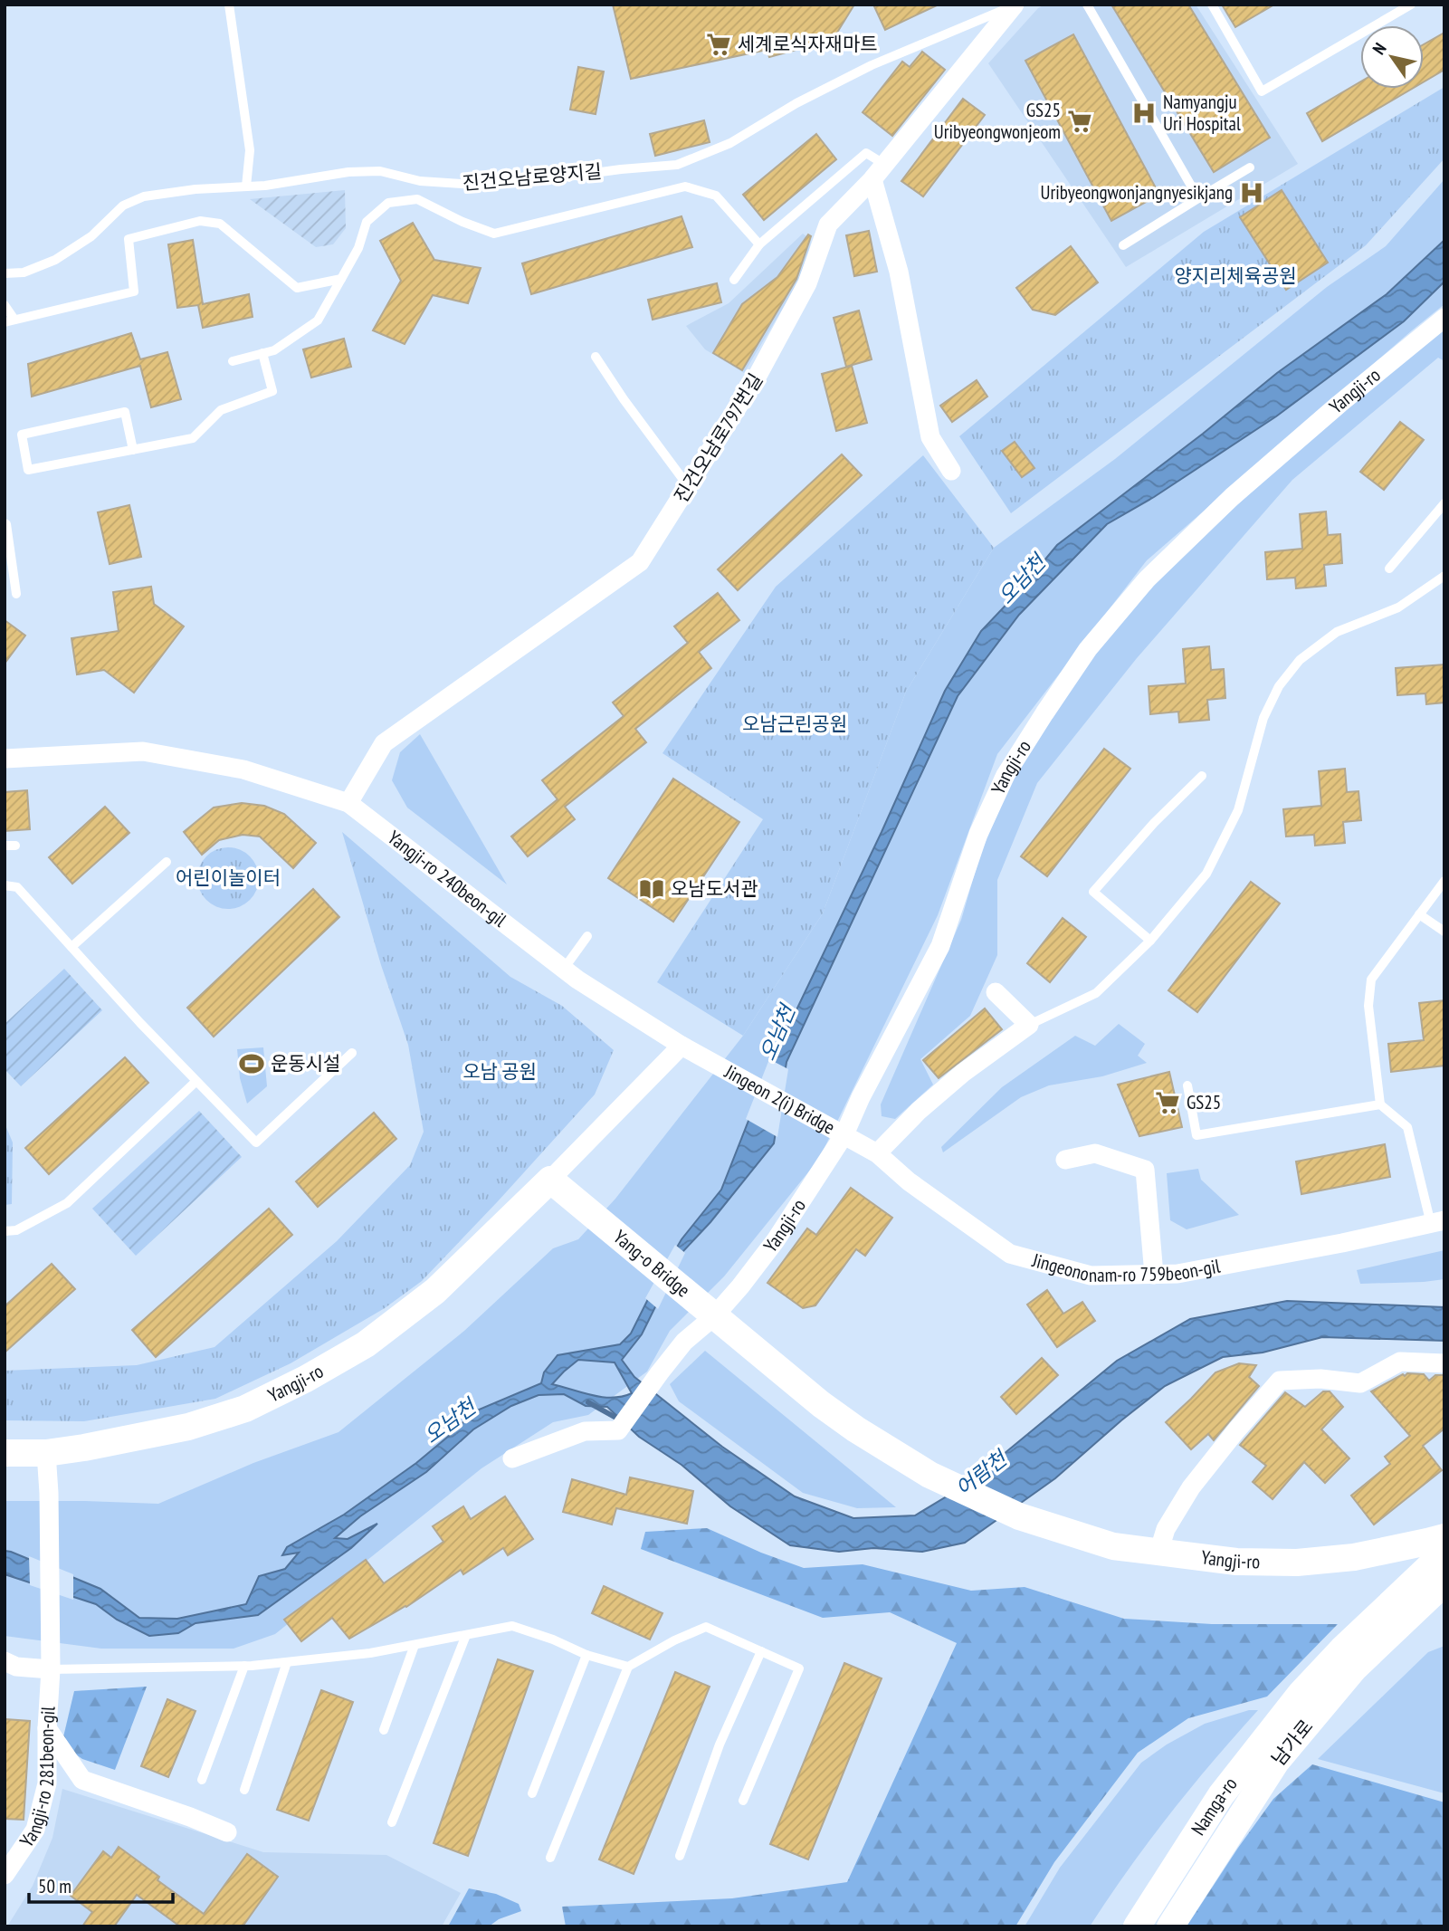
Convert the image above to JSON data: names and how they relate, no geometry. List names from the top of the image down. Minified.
{"streets":{"street":["Yangji-ro","진건오남로797번길","Yangji-ro 240beon-gil","Jingeon 2(i) Bridge","Jingeononam-ro 759beon-gil","Yang-o Bridge","남가로","Yangji-ro 281beon-gil","Namga-ro"],"lane":["진건오남로양지길"]},"crossings":[["진건오남로양지길","진건오남로797번길"],["Yangji-ro","Jingeon 2(i) Bridge"],["Yangji-ro","Jingeononam-ro 759beon-gil"],["Yangji-ro","Yang-o Bridge"],["Yangji-ro","Yangji-ro 281beon-gil"],["진건오남로797번길","Yangji-ro 240beon-gil"],["Yangji-ro 240beon-gil","Jingeon 2(i) Bridge"],["Jingeon 2(i) Bridge","Jingeononam-ro 759beon-gil"],["남가로","Namga-ro"]],"water":["오남천","어람천"],"parks":["양지리체육공원","오남근린공원","어린이놀이터","오남 공원"],"places":{"supermarket":["세계로식자재마트","GS25 Uribyeongwonjeom","GS25"],"hospital":["Namyangju Uri Hospital","Uribyeongwonjangnyesikjang"],"library":["오남도서관"],"sports":["운동시설"]},"scale_bar":"50 m","north":"top left"}
